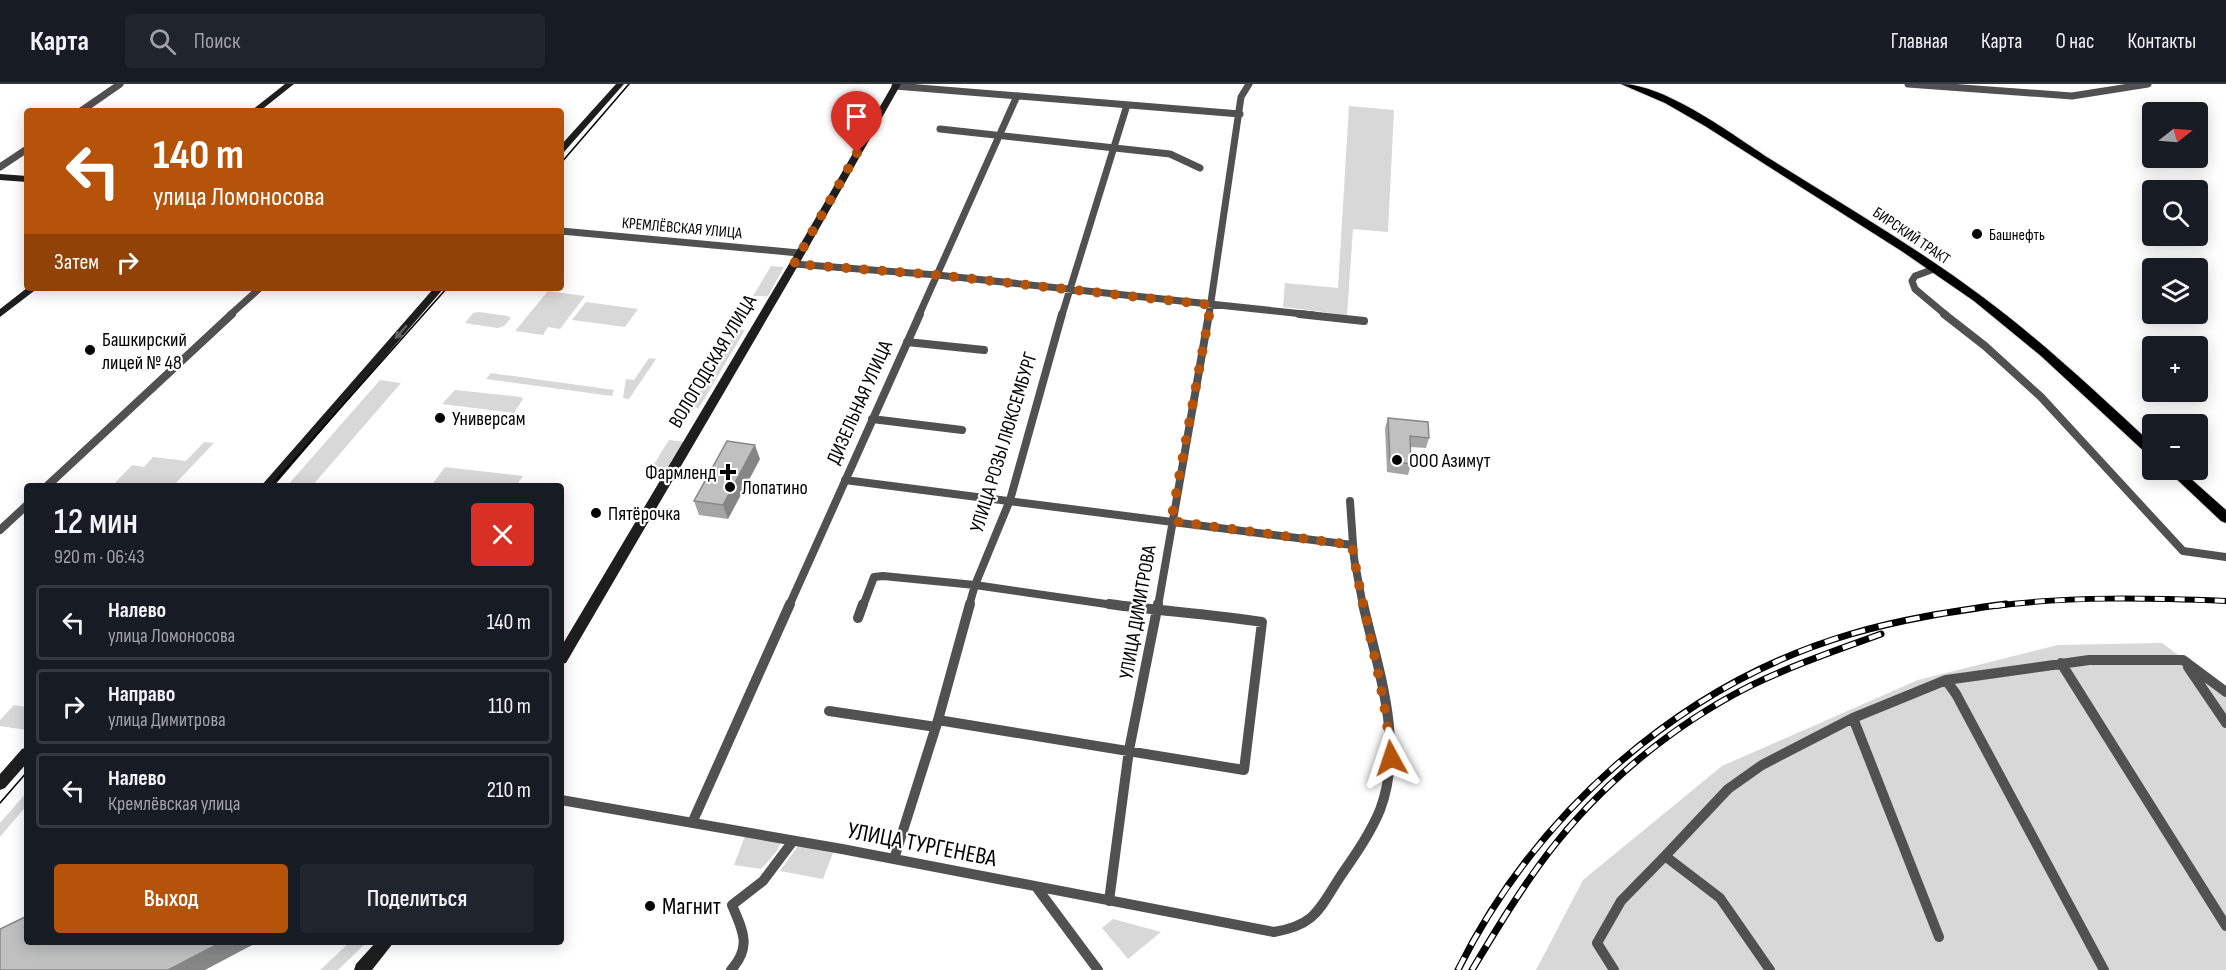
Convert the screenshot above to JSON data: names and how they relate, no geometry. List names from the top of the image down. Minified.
{"streets":{"main road":["БИРСКИЙ ТРАКТ","ВОЛОГОДСКАЯ УЛИЦА"],"street":["КРЕМЛЁВСКАЯ УЛИЦА","ДИЗЕЛЬНАЯ УЛИЦА","УЛИЦА РОЗЫ ЛЮКСЕМБУРГ","УЛИЦА ДИМИТРОВА","УЛИЦА ТУРГЕНЕВА"]},"crossings":[["КРЕМЛЁВСКАЯ УЛИЦА","ВОЛОГОДСКАЯ УЛИЦА"],["КРЕМЛЁВСКАЯ УЛИЦА","ДИЗЕЛЬНАЯ УЛИЦА"],["КРЕМЛЁВСКАЯ УЛИЦА","УЛИЦА РОЗЫ ЛЮКСЕМБУРГ"],["КРЕМЛЁВСКАЯ УЛИЦА","УЛИЦА ДИМИТРОВА"],["ДИЗЕЛЬНАЯ УЛИЦА","УЛИЦА ТУРГЕНЕВА"],["УЛИЦА РОЗЫ ЛЮКСЕМБУРГ","УЛИЦА ТУРГЕНЕВА"],["УЛИЦА ДИМИТРОВА","УЛИЦА ТУРГЕНЕВА"]],"places":{"other":["Башнефть","Башкирский лицей № 48","Универсам","ООО Азимут","Лопатино","Пятёрочка","Магнит"],"health":["Фармленд"]},"north":"right","page":{"header":"Карта","search":"Поиск","nav":["Главная","Карта","О нас","Контакты"],"map_buttons":["+","−"],"turn":["140 m","улица Ломоносова"],"then":"Затем","heading":["12 мин","920 m · 06:43"],"list":[{"name":"Налево","note":"улица Ломоносова","value":"140 m"},{"name":"Направо","note":"улица Димитрова","value":"110 m"},{"name":"Налево","note":"Кремлёвская улица","value":"210 m"}],"buttons":["Выход","Поделиться"]}}
